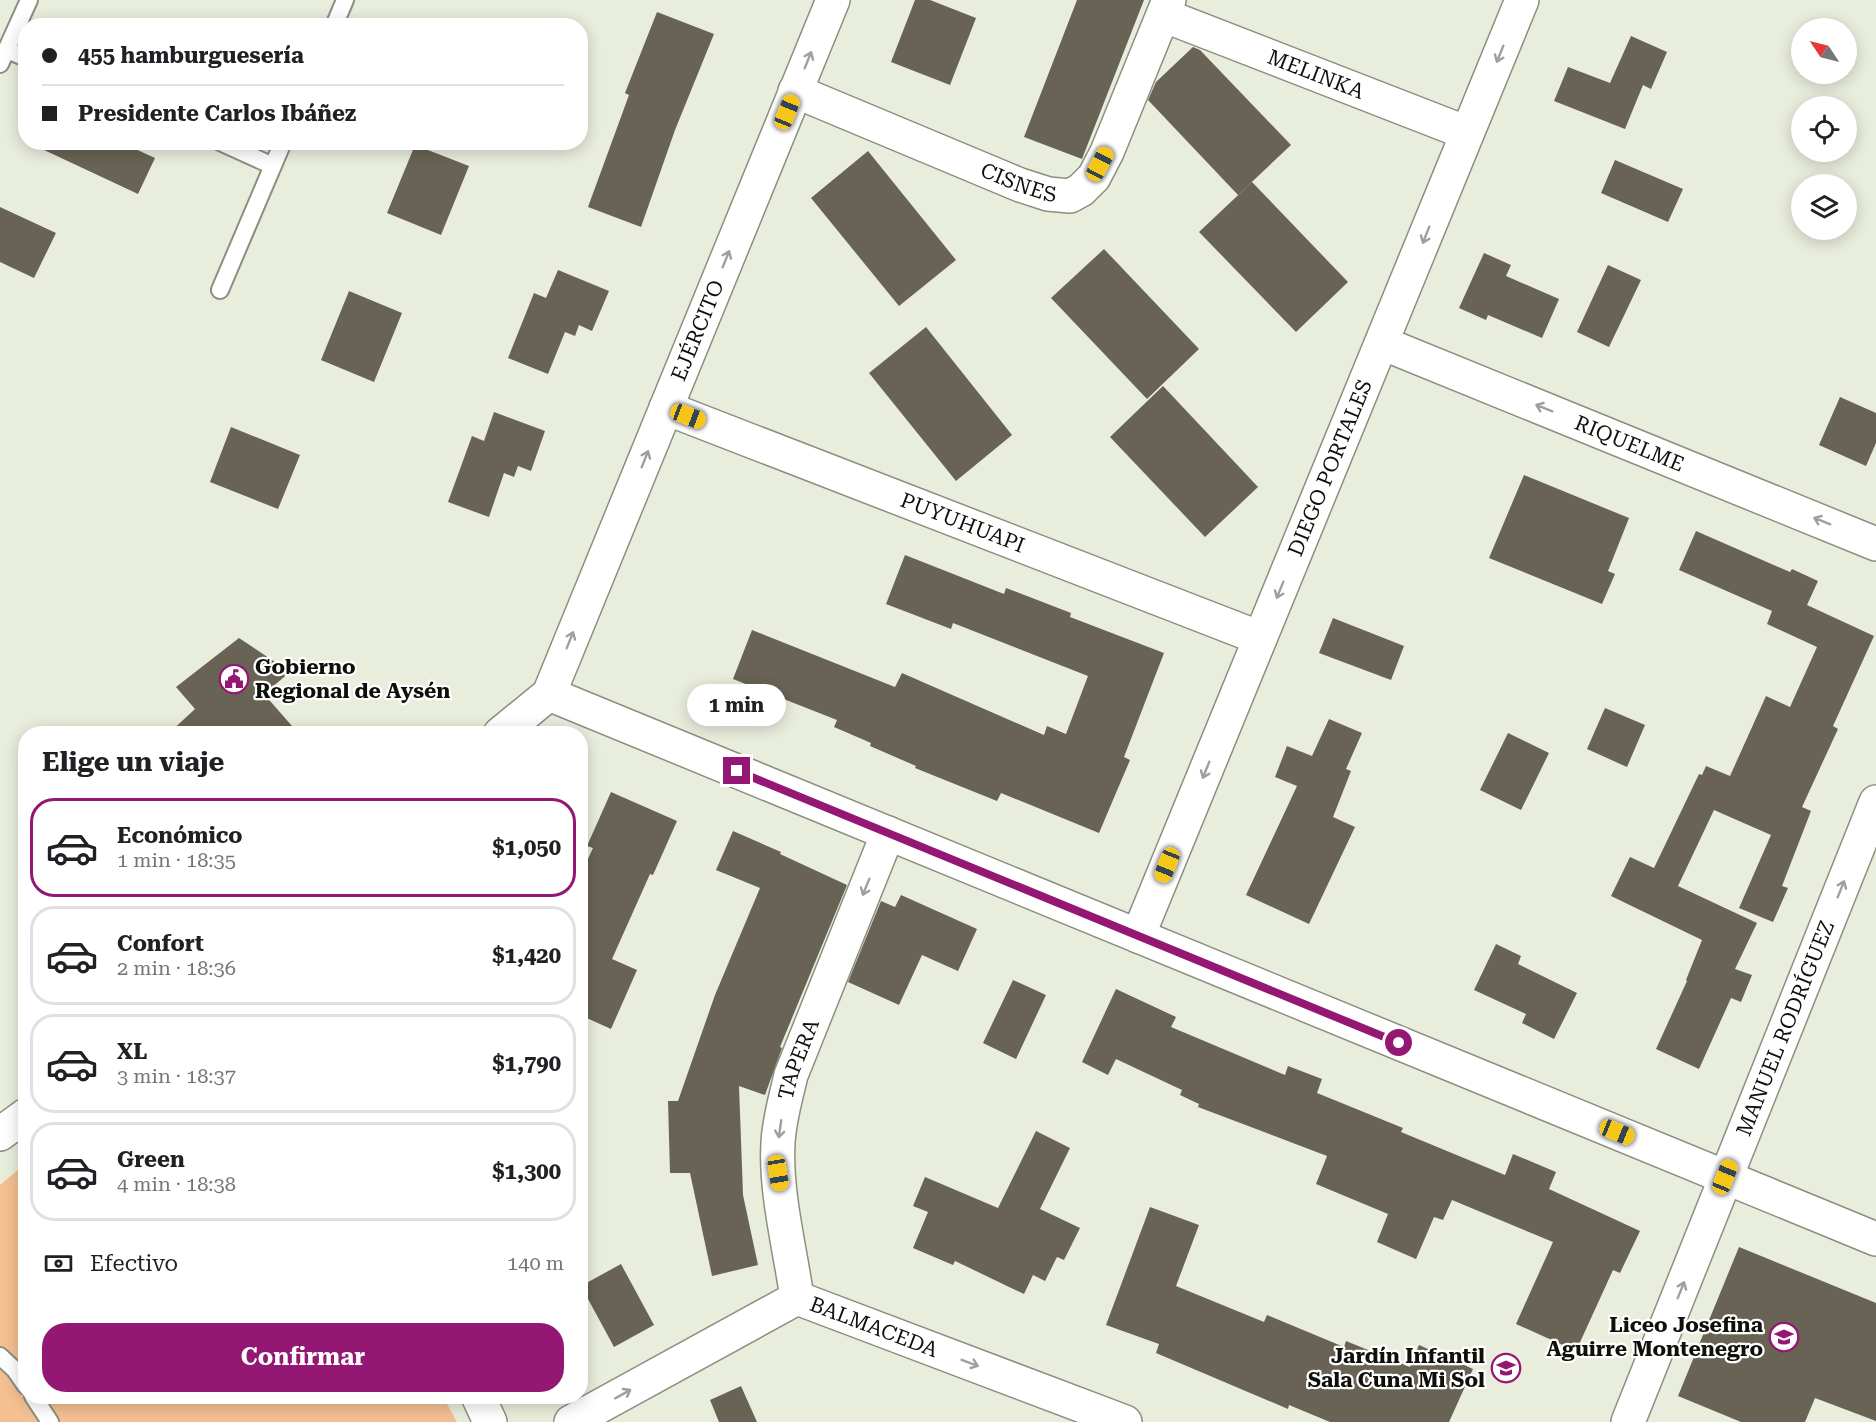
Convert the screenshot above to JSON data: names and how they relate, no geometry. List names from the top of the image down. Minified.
{"streets":{"street":["MELINKA","CISNES","EJÉRCITO","RIQUELME","DIEGO PORTALES","PUYUHUAPI","MANUEL RODRÍGUEZ","TAPERA","BALMACEDA"]},"crossings":[["MELINKA","CISNES"],["MELINKA","DIEGO PORTALES"],["CISNES","EJÉRCITO"],["EJÉRCITO","PUYUHUAPI"],["RIQUELME","DIEGO PORTALES"],["DIEGO PORTALES","PUYUHUAPI"],["TAPERA","BALMACEDA"]],"one_way":["EJÉRCITO","RIQUELME","DIEGO PORTALES","MANUEL RODRÍGUEZ","TAPERA","BALMACEDA"],"places":{"public building":["Gobierno Regional de Aysén"],"school or university":["Liceo Josefina Aguirre Montenegro","Jardín Infantil Sala Cuna Mi Sol"]},"north":"top left","page":{"banner":["455 hamburguesería","Presidente Carlos Ibáñez"],"bubble":"1 min","heading":"Elige un viaje","list":[{"name":"Económico","note":"1 min · 18:35","value":"$1,050"},{"name":"Confort","note":"2 min · 18:36","value":"$1,420"},{"name":"XL","note":"3 min · 18:37","value":"$1,790"},{"name":"Green","note":"4 min · 18:38","value":"$1,300"}],"pay":["Efectivo","140 m"],"buttons":"Confirmar"}}
